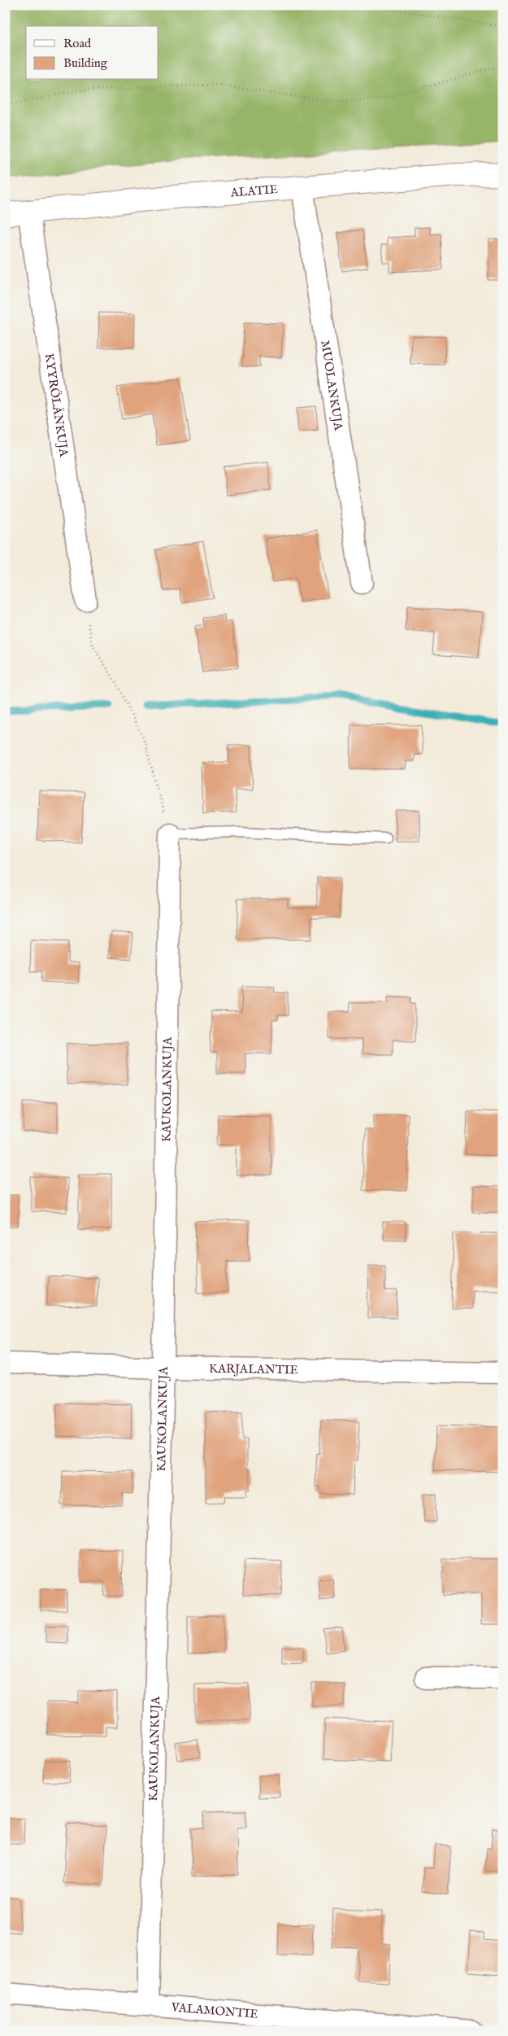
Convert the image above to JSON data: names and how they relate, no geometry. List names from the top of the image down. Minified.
{"streets":{"street":["ALATIE","MUOLANKUJA","KYYRÖLÄNKUJA","KAUKOLANKUJA","KARJALANTIE","VALAMONTIE"]},"crossings":[["ALATIE","MUOLANKUJA"],["ALATIE","KYYRÖLÄNKUJA"],["KAUKOLANKUJA","KARJALANTIE"],["KAUKOLANKUJA","VALAMONTIE"]],"legend":["Road","Building"]}
